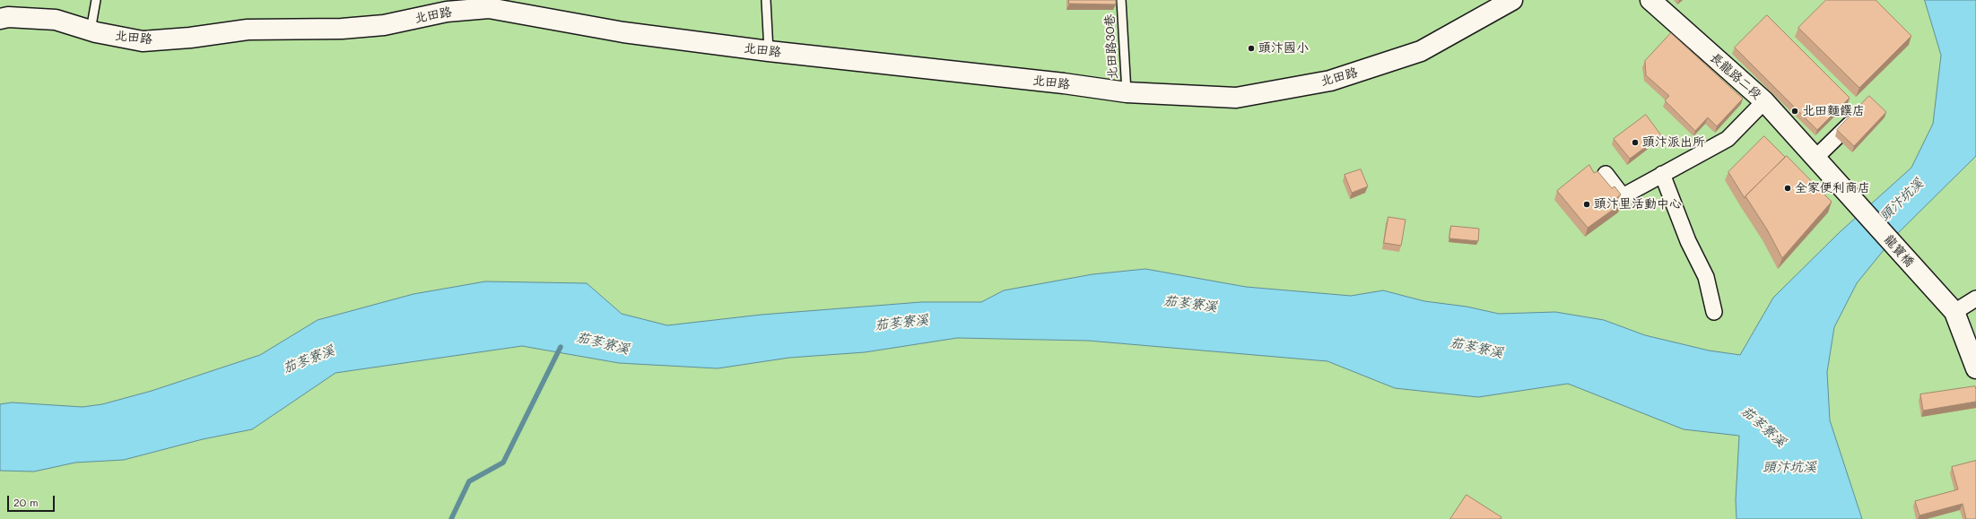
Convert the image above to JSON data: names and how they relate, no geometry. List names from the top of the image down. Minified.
{"streets":{"street":["北田路","長龍路二段","龍寶橋"],"lane":["北田路30巷"]},"crossings":[["北田路","北田路30巷"],["長龍路二段","龍寶橋"]],"water":["頭汴坑溪","茄苳寮溪"],"places":["頭汴國小","北田麵饌店","頭汴派出所","全家便利商店","頭汴里活動中心"],"scale_bar":"20 m"}
